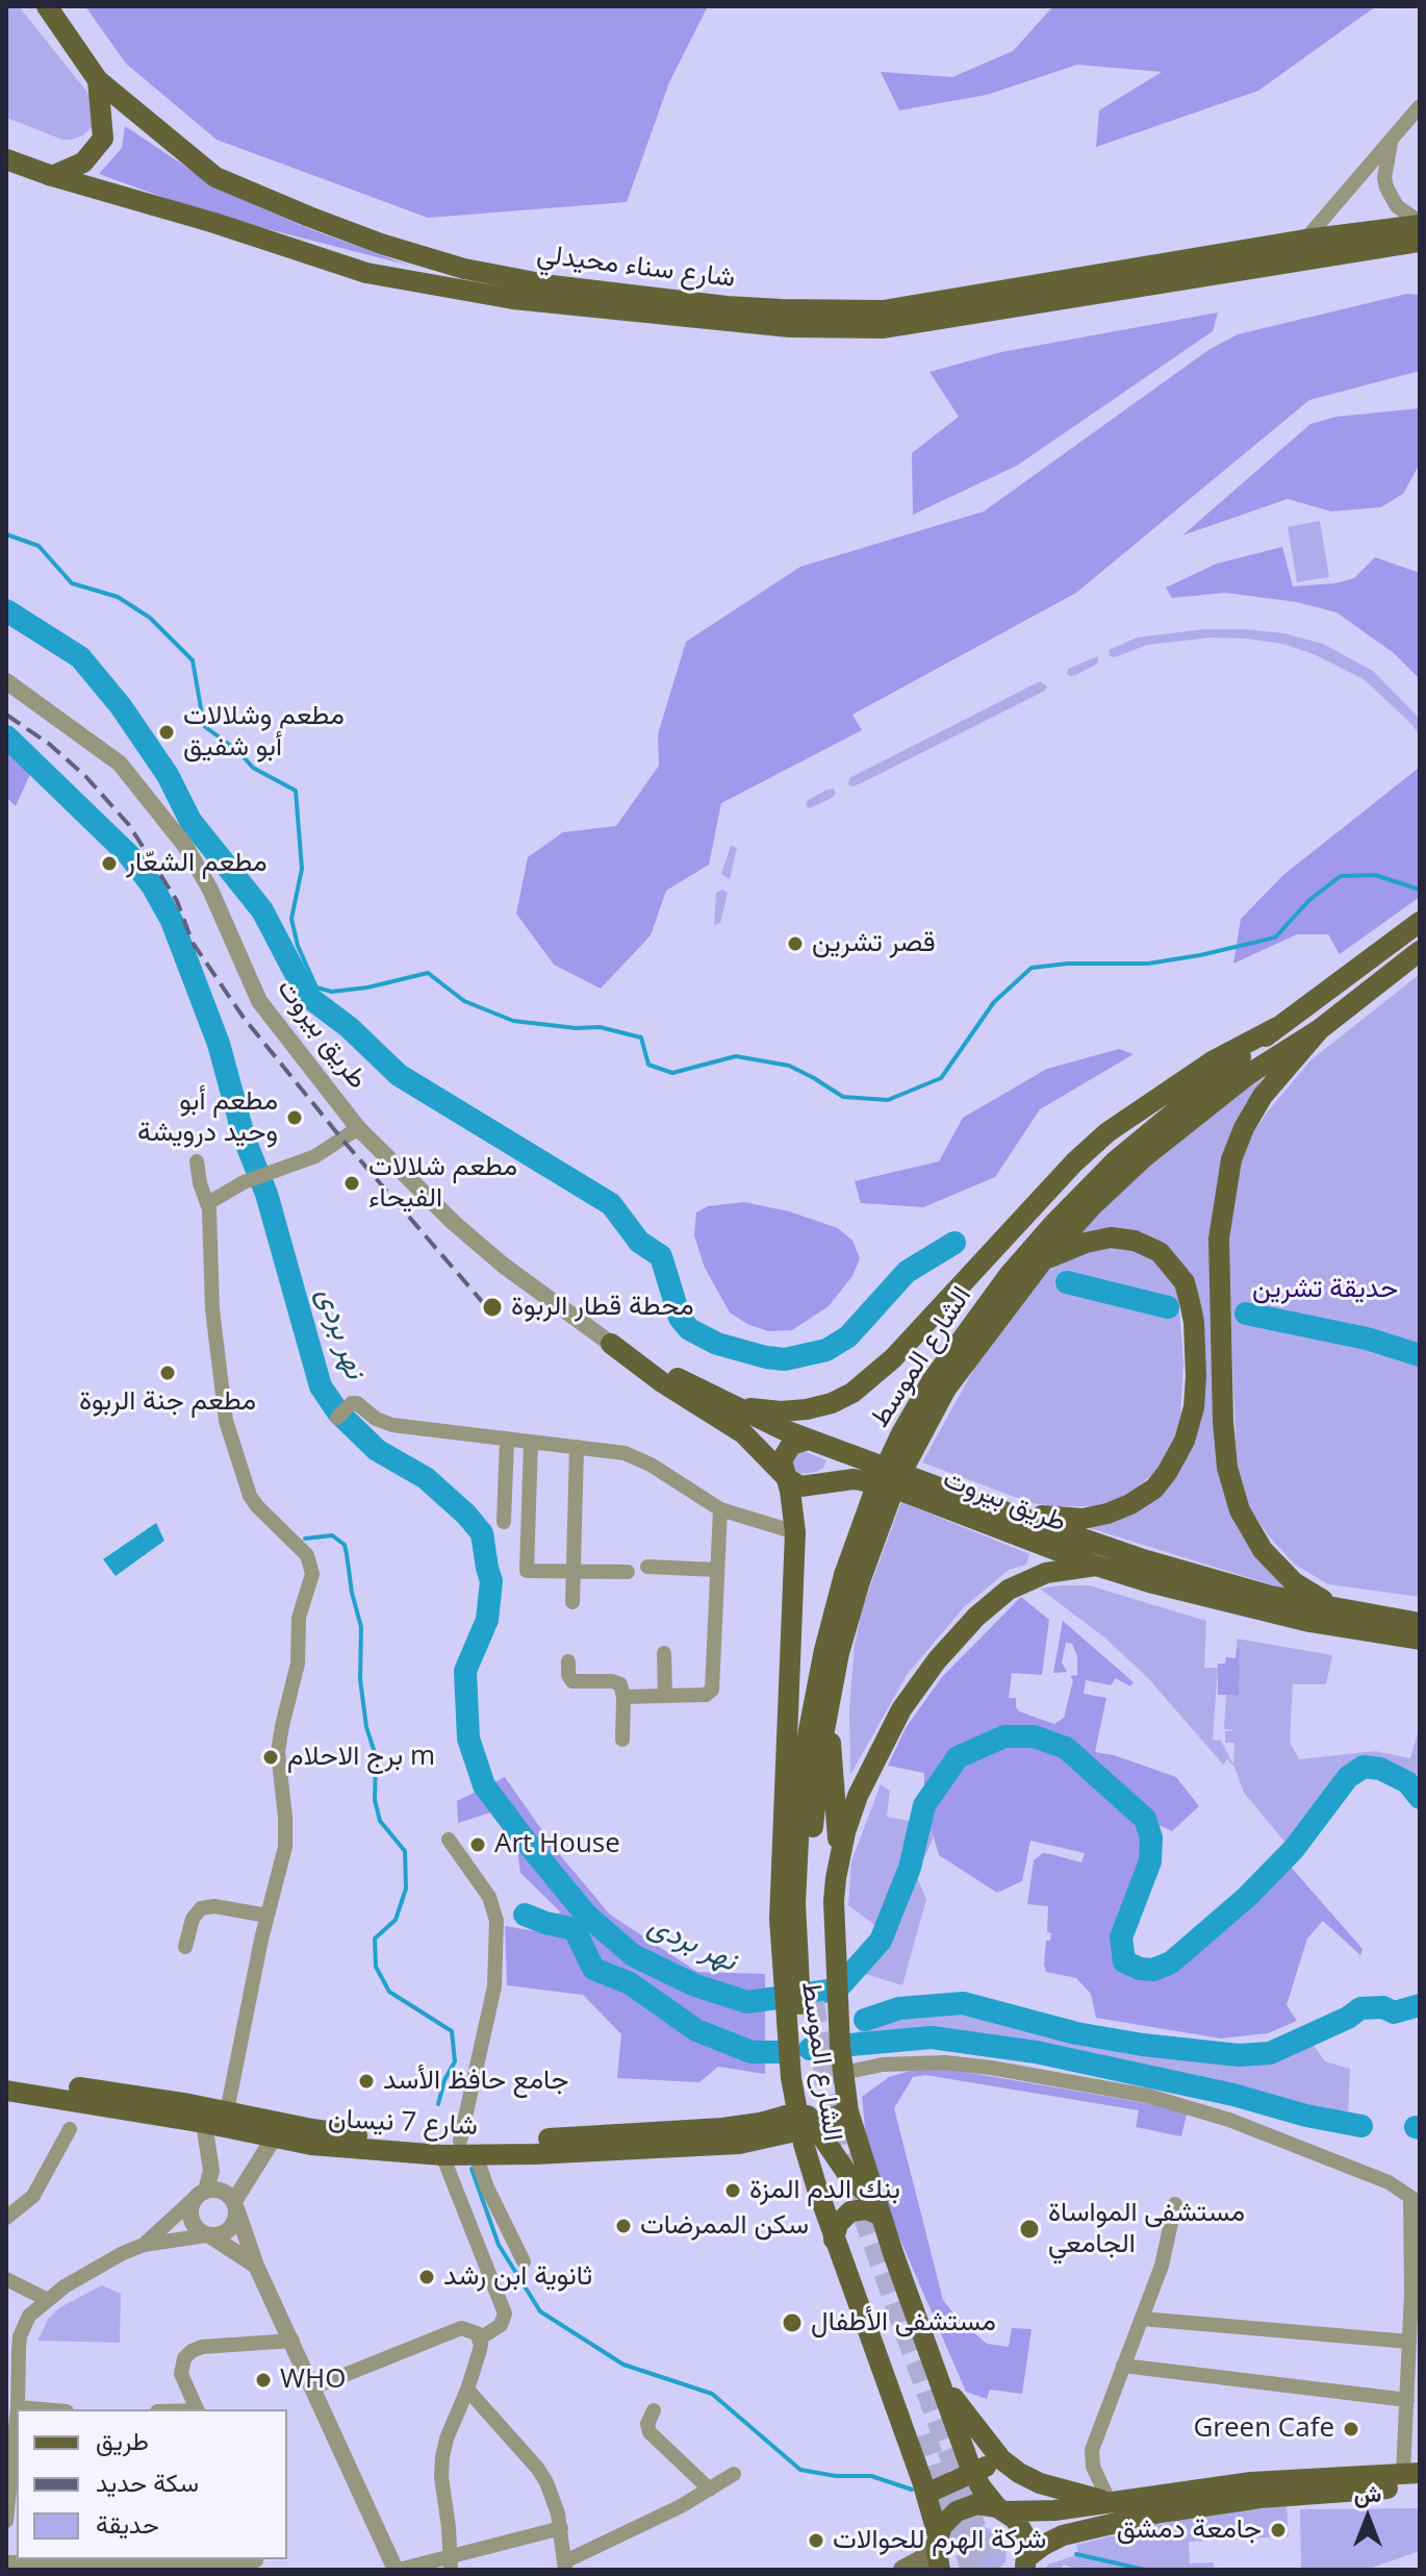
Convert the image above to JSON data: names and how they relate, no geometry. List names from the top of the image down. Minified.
{"streets":{"main road":["شارع سناء محيدلي","طريق بيروت","الشارع الموسط","شارع 7 نيسان"]},"crossings":[["طريق بيروت","الشارع الموسط"],["الشارع الموسط","شارع 7 نيسان"]],"water":["نهر بردى"],"parks":["حديقة تشرين"],"places":["مطعم وشلالات أبو شفيق","مطعم الشعّار","قصر تشرين","مطعم أبو وحيد درويشة","مطعم شلالات الفيحاء","محطة قطار الربوة","مطعم جنة الربوة","برج الاحلام m","Art House","جامع حافظ الأسد","بنك الدم المزة","سكن الممرضات","مستشفى المواساة الجامعي","ثانوية ابن رشد","مستشفى الأطفال","WHO","Green Cafe","جامعة دمشق","شركة الهرم للحوالات"],"legend":["طريق","سكة حديد","حديقة"],"north":"top"}
